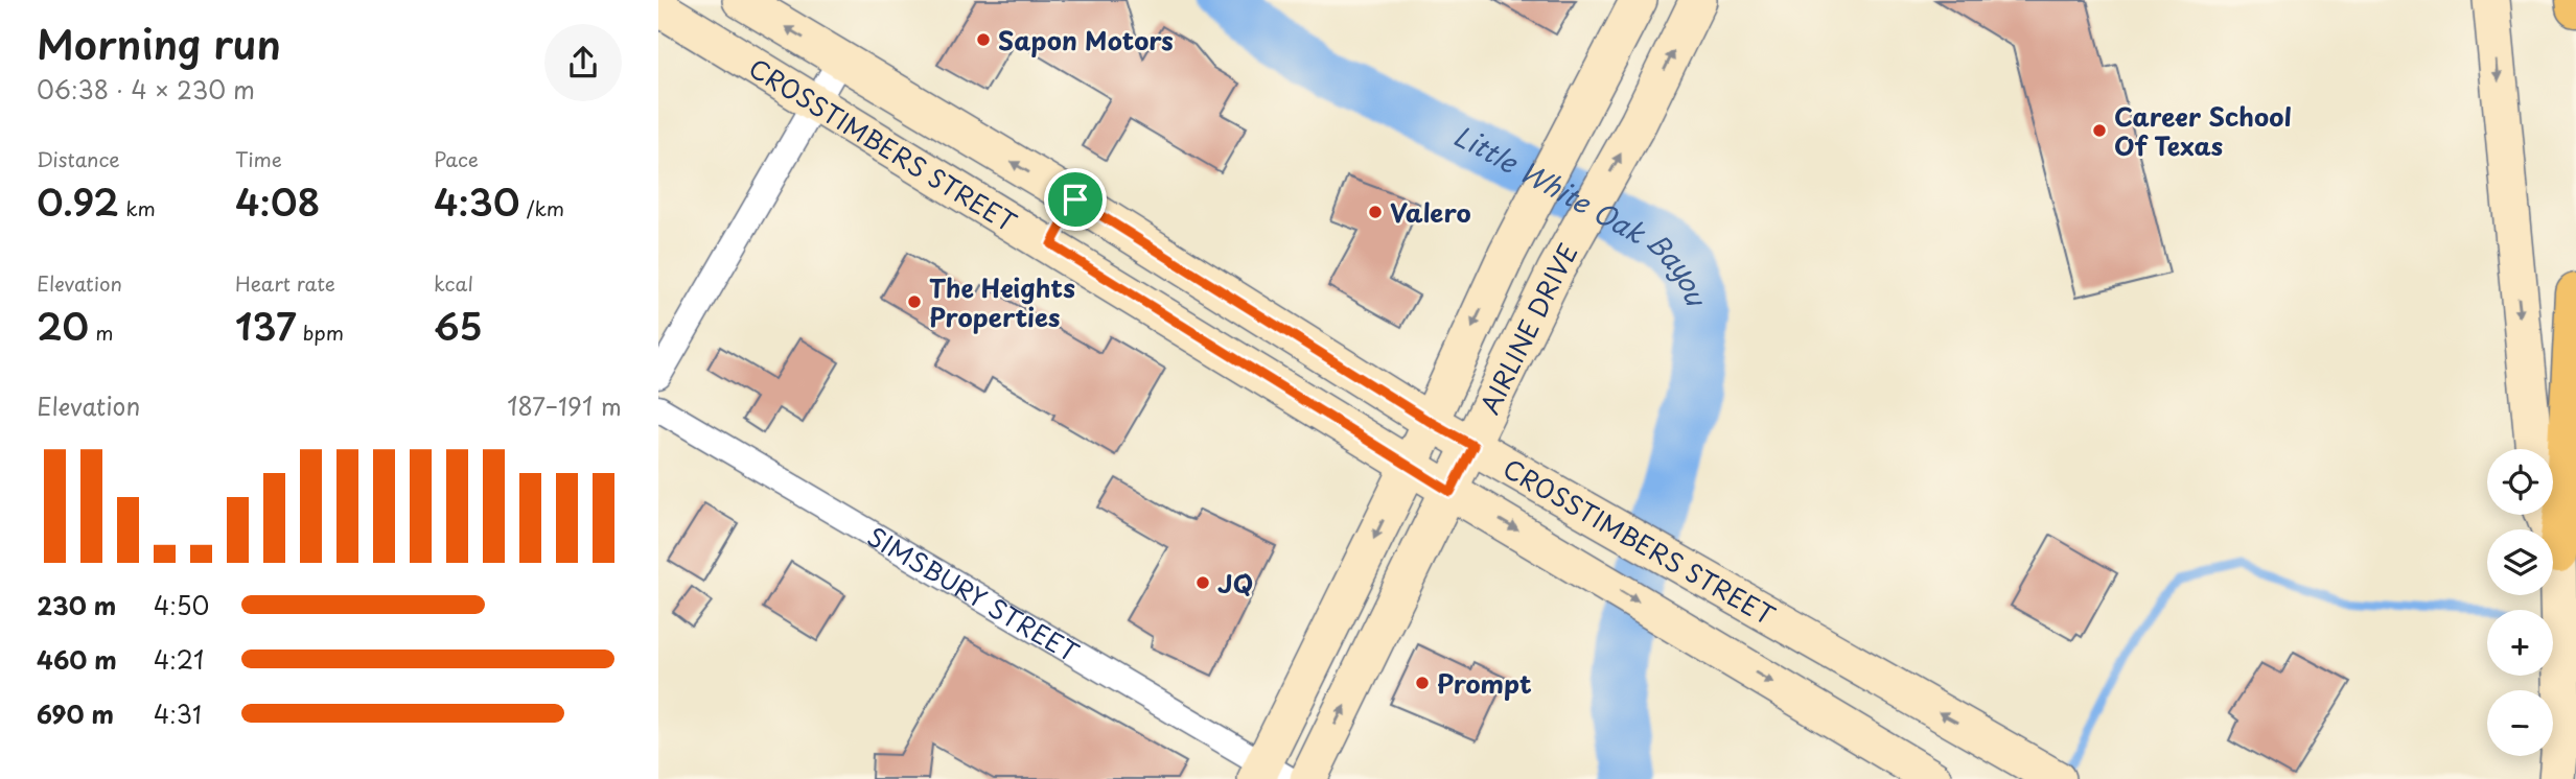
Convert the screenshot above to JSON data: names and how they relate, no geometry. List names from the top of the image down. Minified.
{"streets":{"main road":["CROSSTIMBERS STREET","AIRLINE DRIVE"],"street":["SIMSBURY STREET"]},"crossings":[["CROSSTIMBERS STREET","AIRLINE DRIVE"],["AIRLINE DRIVE","SIMSBURY STREET"]],"water":["Little White Oak Bayou"],"places":["Sapon Motors","Career School Of Texas","Valero","The Heights Properties","JQ","Prompt"],"page":{"heading":["Morning run","06:38 · 4 × 230 m"],"stats":[["Distance","0.92 km"],["Time","4:08"],["Pace","4:30 /km"],["Elevation","20 m"],["Heart rate","137 bpm"],["kcal","65"]],"chart":["Elevation","187–191 m"],"map_buttons":["+","−"],"list":[{"name":"230 m","note":"4:50"},{"name":"460 m","note":"4:21"},{"name":"690 m","note":"4:31"}]}}
